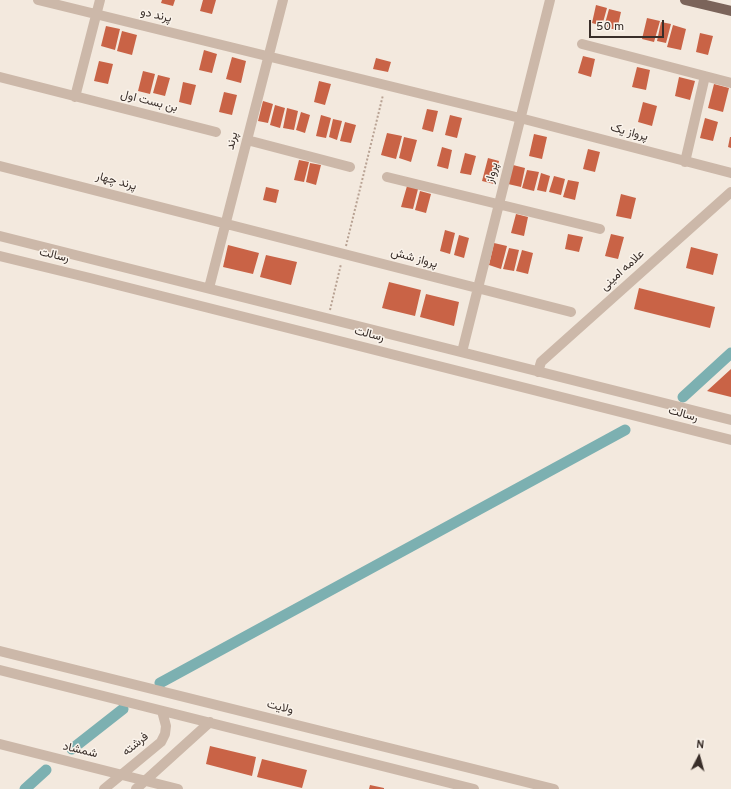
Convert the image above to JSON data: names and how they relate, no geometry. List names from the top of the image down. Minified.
{"streets":{"street":["پرند دو","بن بست اول","پرواز یک","پرند","پرواز","پرند چهار","رسالت","پرواز شش","علامه امینی","ولایت","فرشته","شمشاد"]},"crossings":[["پرند دو","پرواز یک"],["پرند دو","پرند"],["پرواز یک","پرواز"],["پرند","پرند چهار"],["پرند","رسالت"],["پرواز","رسالت"],["پرواز","پرواز شش"],["پرند چهار","پرواز شش"],["رسالت","علامه امینی"],["فرشته","شمشاد"]],"scale_bar":"50 m","north":"top"}
